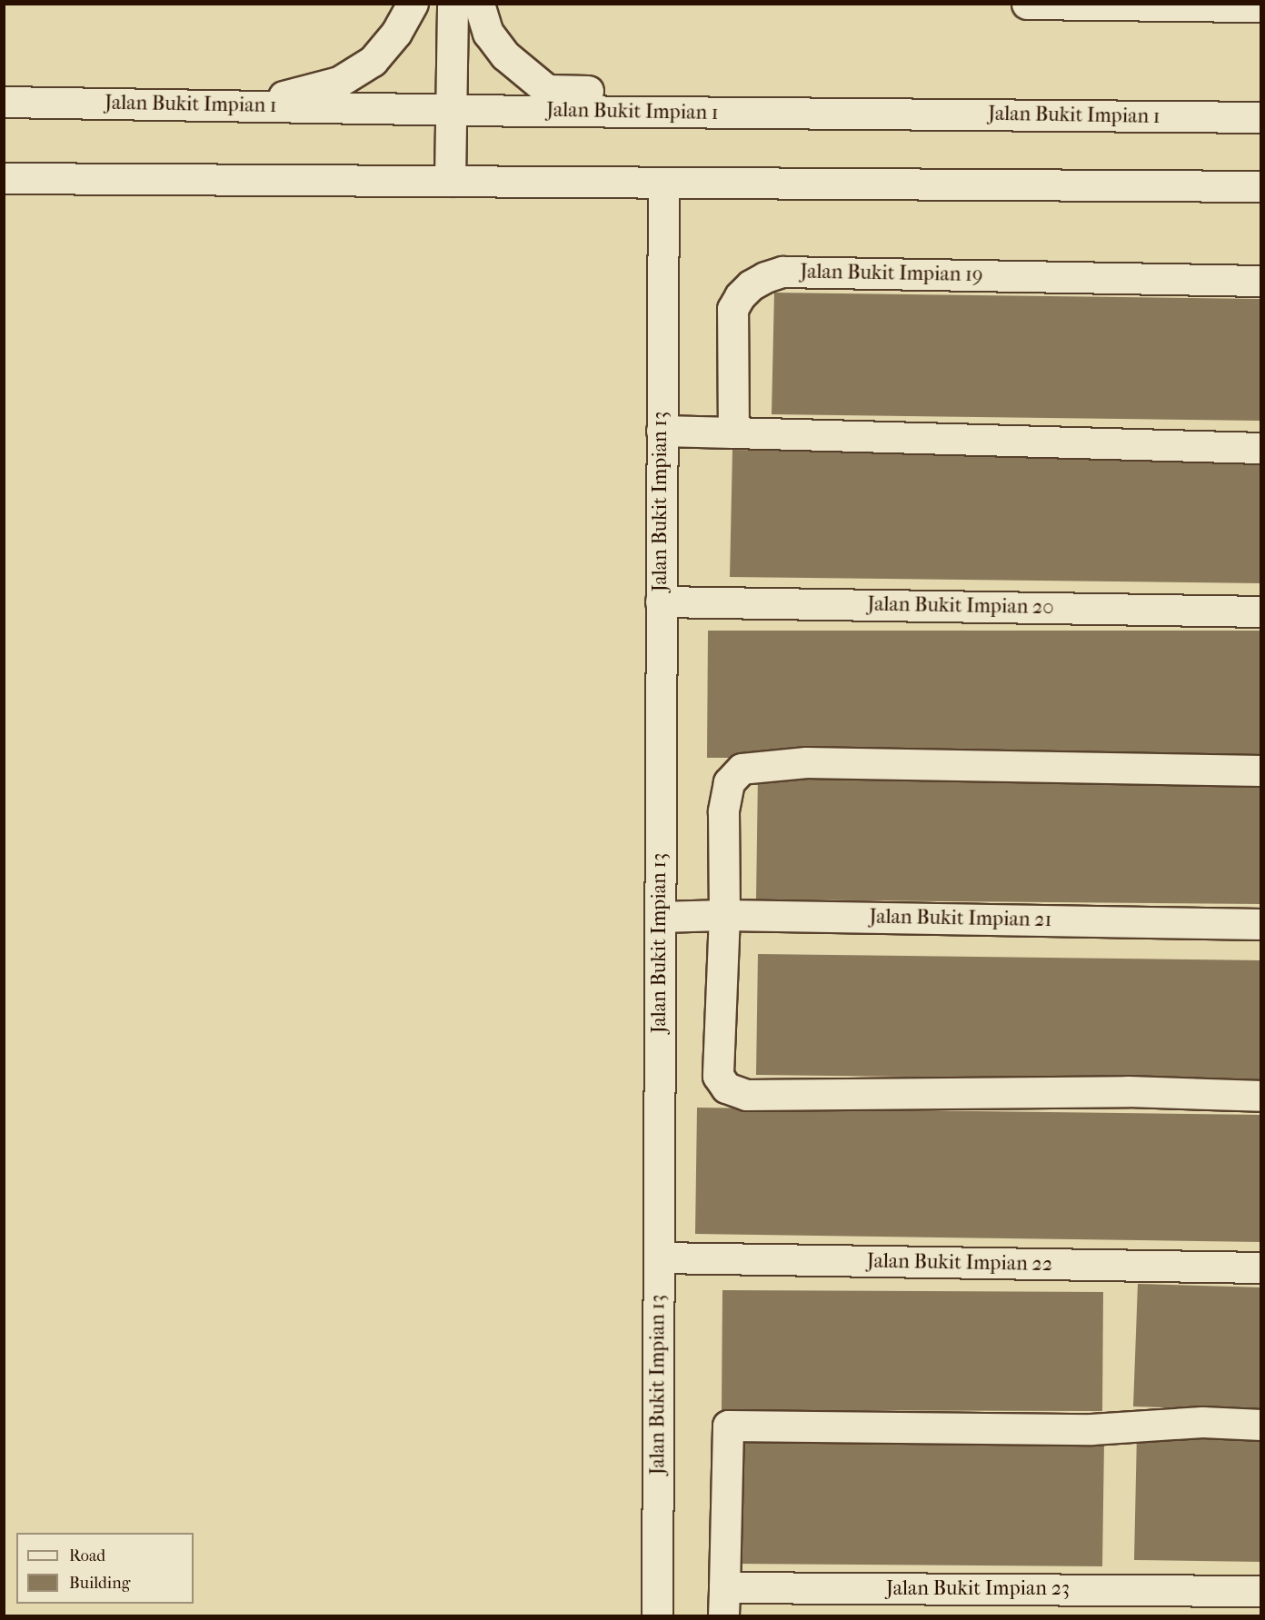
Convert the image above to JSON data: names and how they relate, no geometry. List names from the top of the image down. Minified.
{"streets":{"street":["Jalan Bukit Impian 1","Jalan Bukit Impian 19","Jalan Bukit Impian 13","Jalan Bukit Impian 20","Jalan Bukit Impian 21","Jalan Bukit Impian 22","Jalan Bukit Impian 23"]},"crossings":[["Jalan Bukit Impian 13","Jalan Bukit Impian 20"],["Jalan Bukit Impian 13","Jalan Bukit Impian 21"],["Jalan Bukit Impian 13","Jalan Bukit Impian 22"]],"legend":["Road","Building"]}
